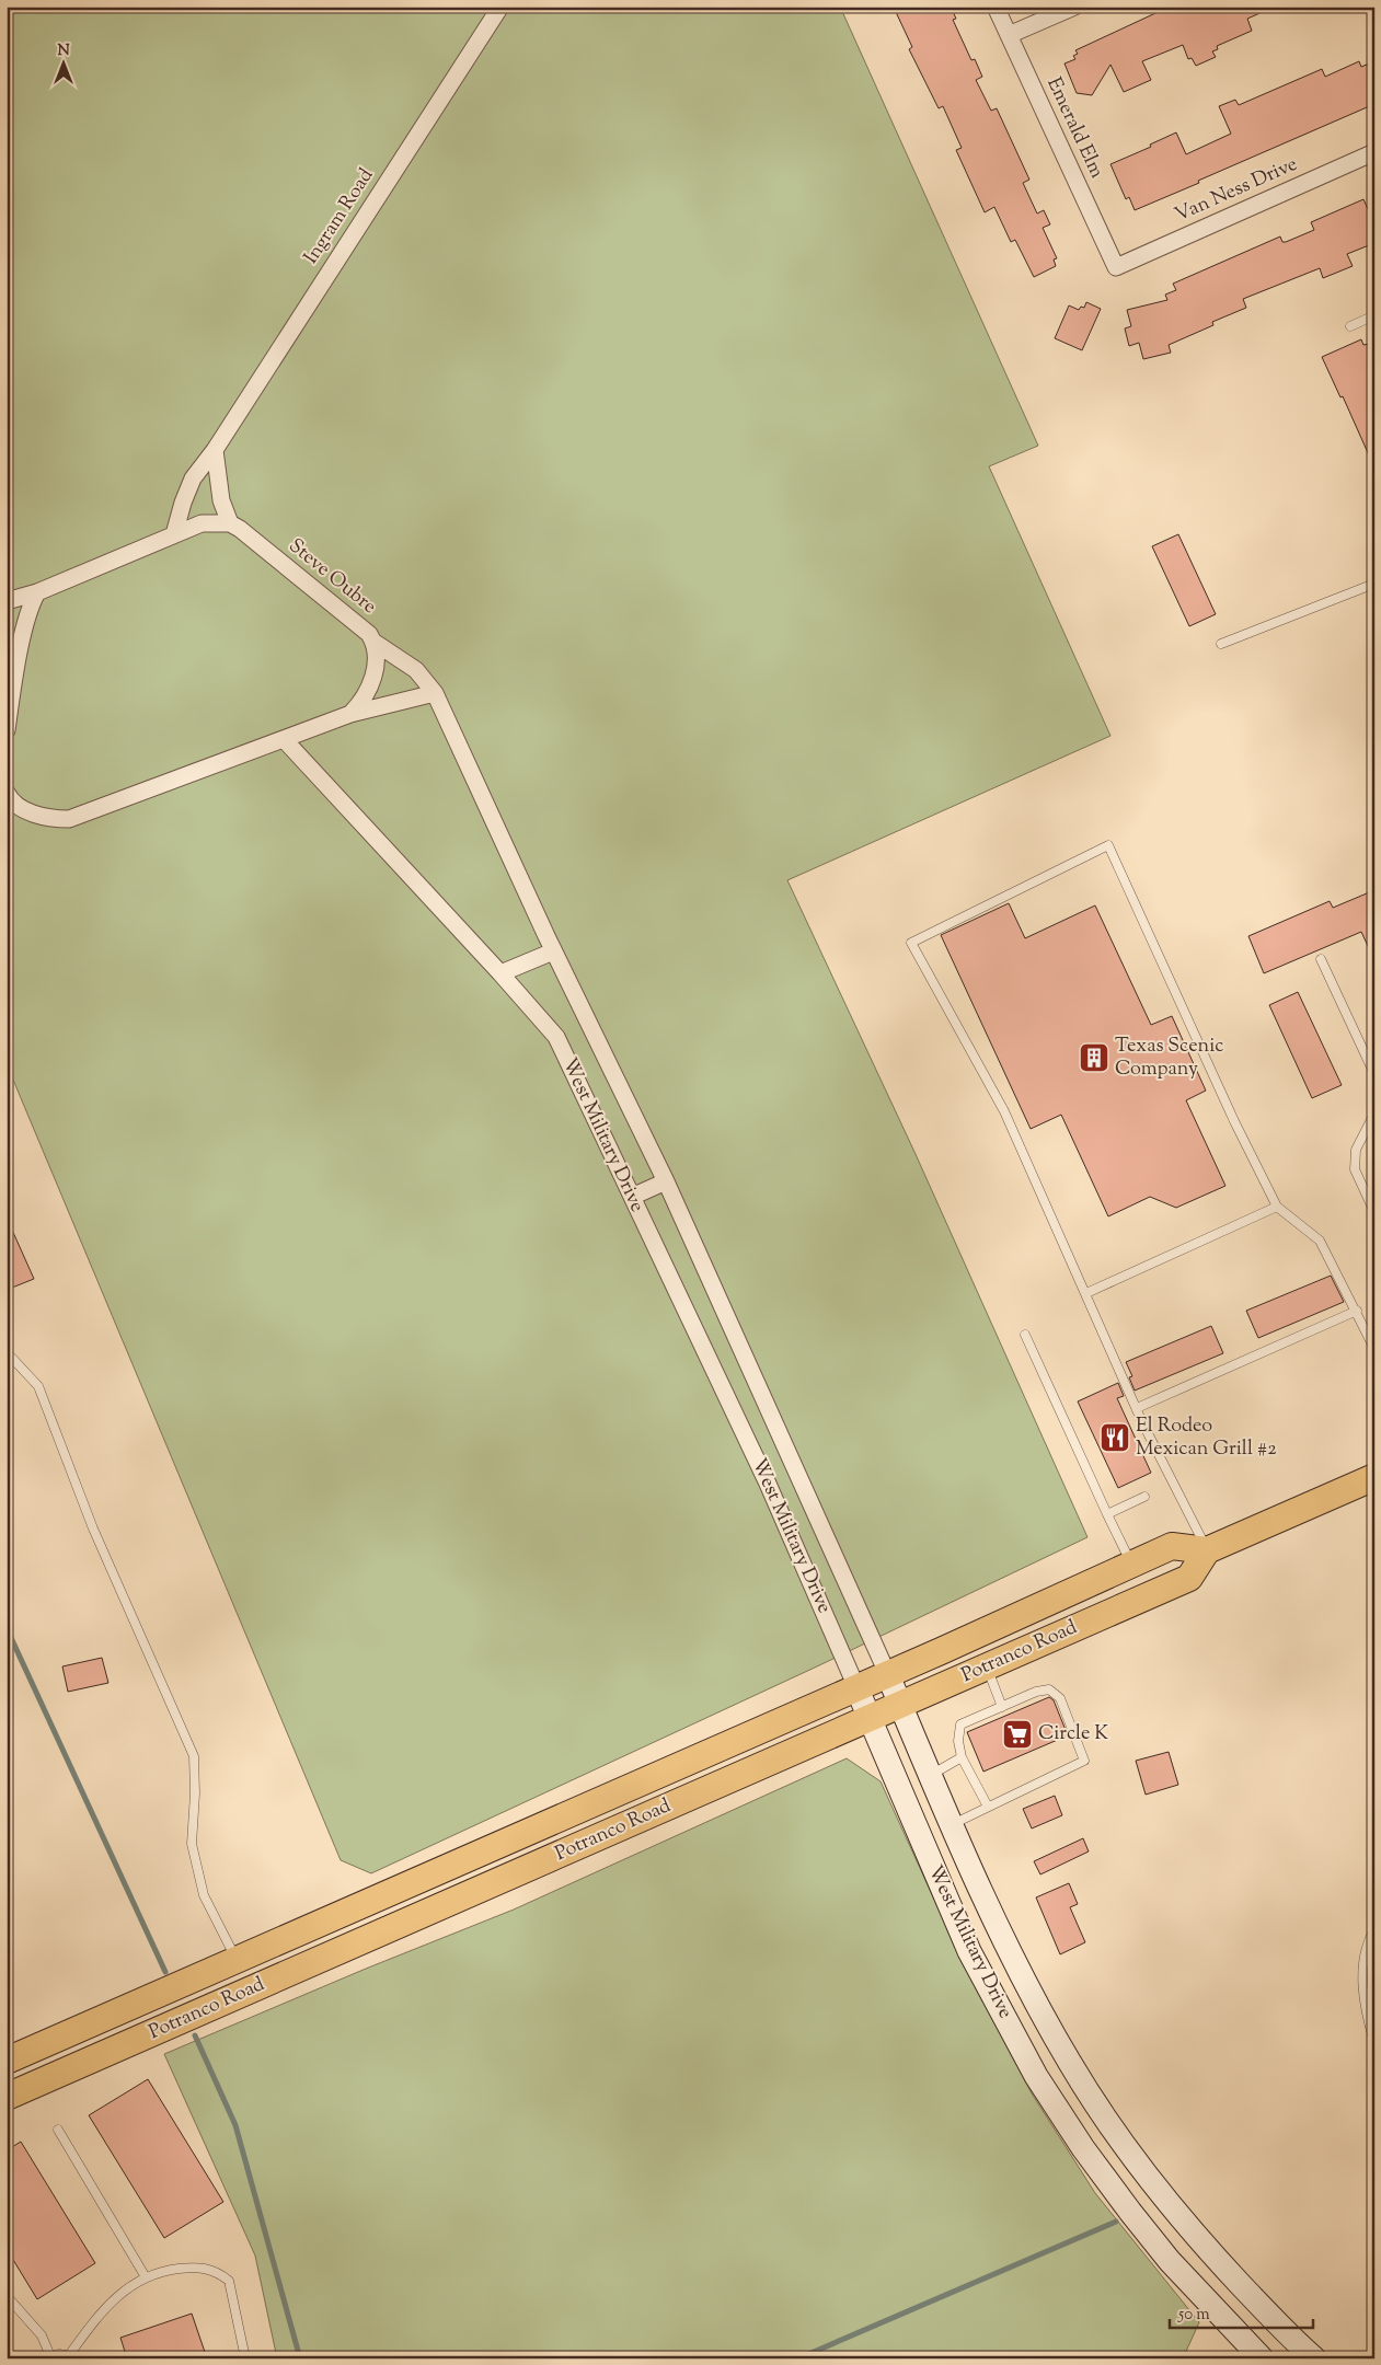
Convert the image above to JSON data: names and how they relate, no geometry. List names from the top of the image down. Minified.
{"streets":{"main road":["West Military Drive","Potranco Road"],"street":["Emerald Elm","Van Ness Drive","Ingram Road","Steve Oubre"]},"crossings":[["Emerald Elm","Van Ness Drive"],["Steve Oubre","West Military Drive"],["West Military Drive","Potranco Road"]],"places":{"building":["Texas Scenic Company"],"restaurant":["El Rodeo Mexican Grill #2"],"supermarket":["Circle K"]},"scale_bar":"50 m","north":"top"}
